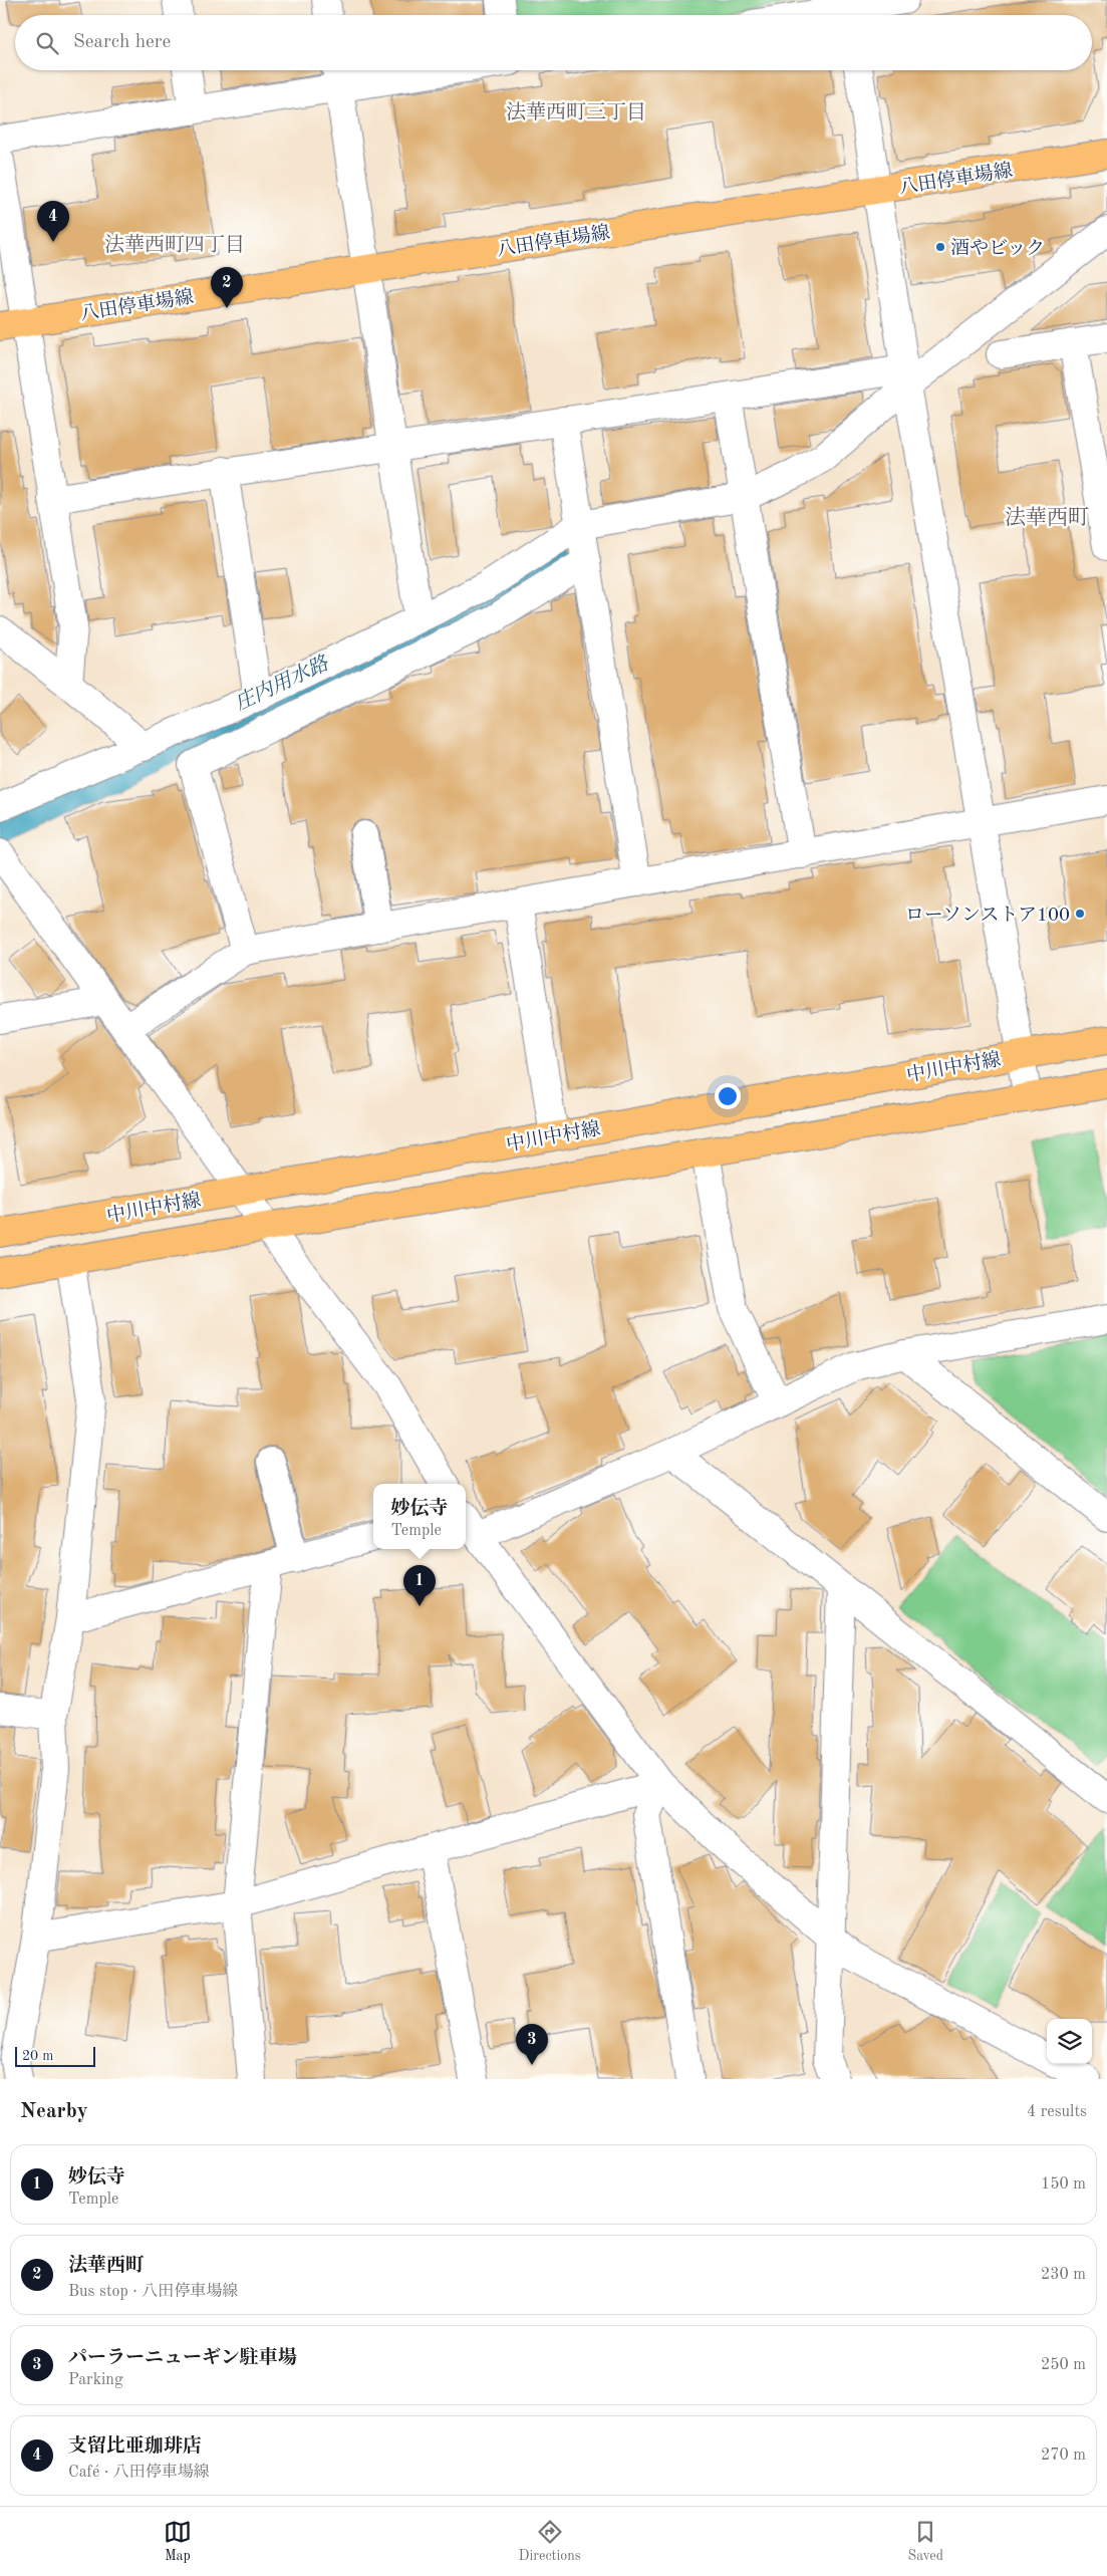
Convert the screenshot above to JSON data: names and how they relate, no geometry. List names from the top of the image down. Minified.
{"streets":{"main road":["八田停車場線","中川中村線"]},"districts":["法華西町三丁目","法華西町四丁目","法華西町"],"water":["庄内用水路"],"places":["酒やビック","ローソンストア100"],"scale_bar":"20 m","page":{"search":"Search here","pins":["4","2","1","3"],"popup":["妙伝寺","Temple"],"scale":"20 m","heading":["Nearby","4 results"],"list":[{"mark":"1","name":"妙伝寺","note":"Temple","value":"150 m"},{"mark":"2","name":"法華西町","note":"Bus stop · 八田停車場線","value":"230 m"},{"mark":"3","name":"パーラーニューギン駐車場","note":"Parking","value":"250 m"},{"mark":"4","name":"支留比亜珈琲店","note":"Café · 八田停車場線","value":"270 m"}],"nav":["Map","Directions","Saved"]}}
